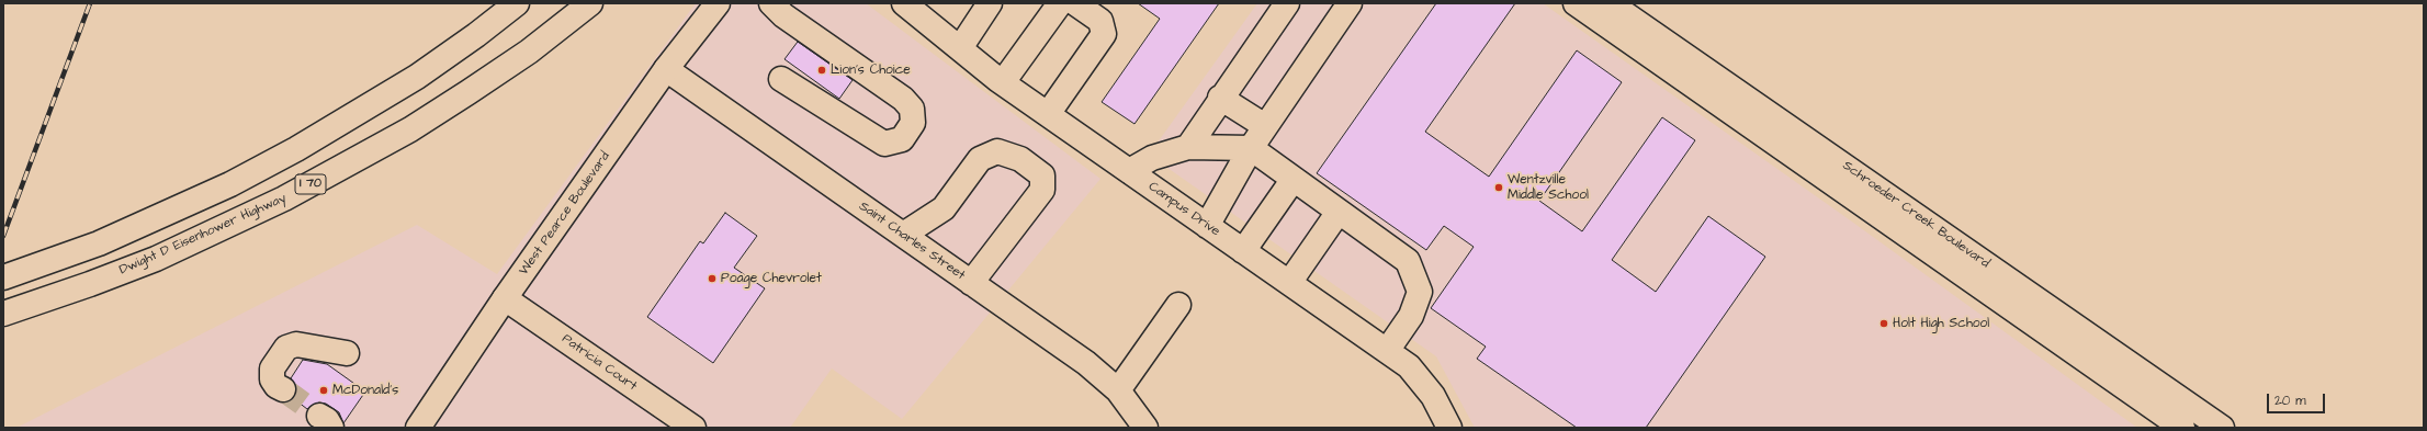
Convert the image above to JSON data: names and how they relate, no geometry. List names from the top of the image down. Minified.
{"streets":{"main road":["I 70","Campus Drive","West Pearce Boulevard","Schroeder Creek Boulevard","Dwight D Eisenhower Highway","Saint Charles Street","Patricia Court"]},"crossings":[["West Pearce Boulevard","Saint Charles Street"],["West Pearce Boulevard","Patricia Court"]],"places":["Lion's Choice","Wentzville Middle School","Poage Chevrolet","Holt High School","McDonald's"],"scale_bar":"20 m"}
